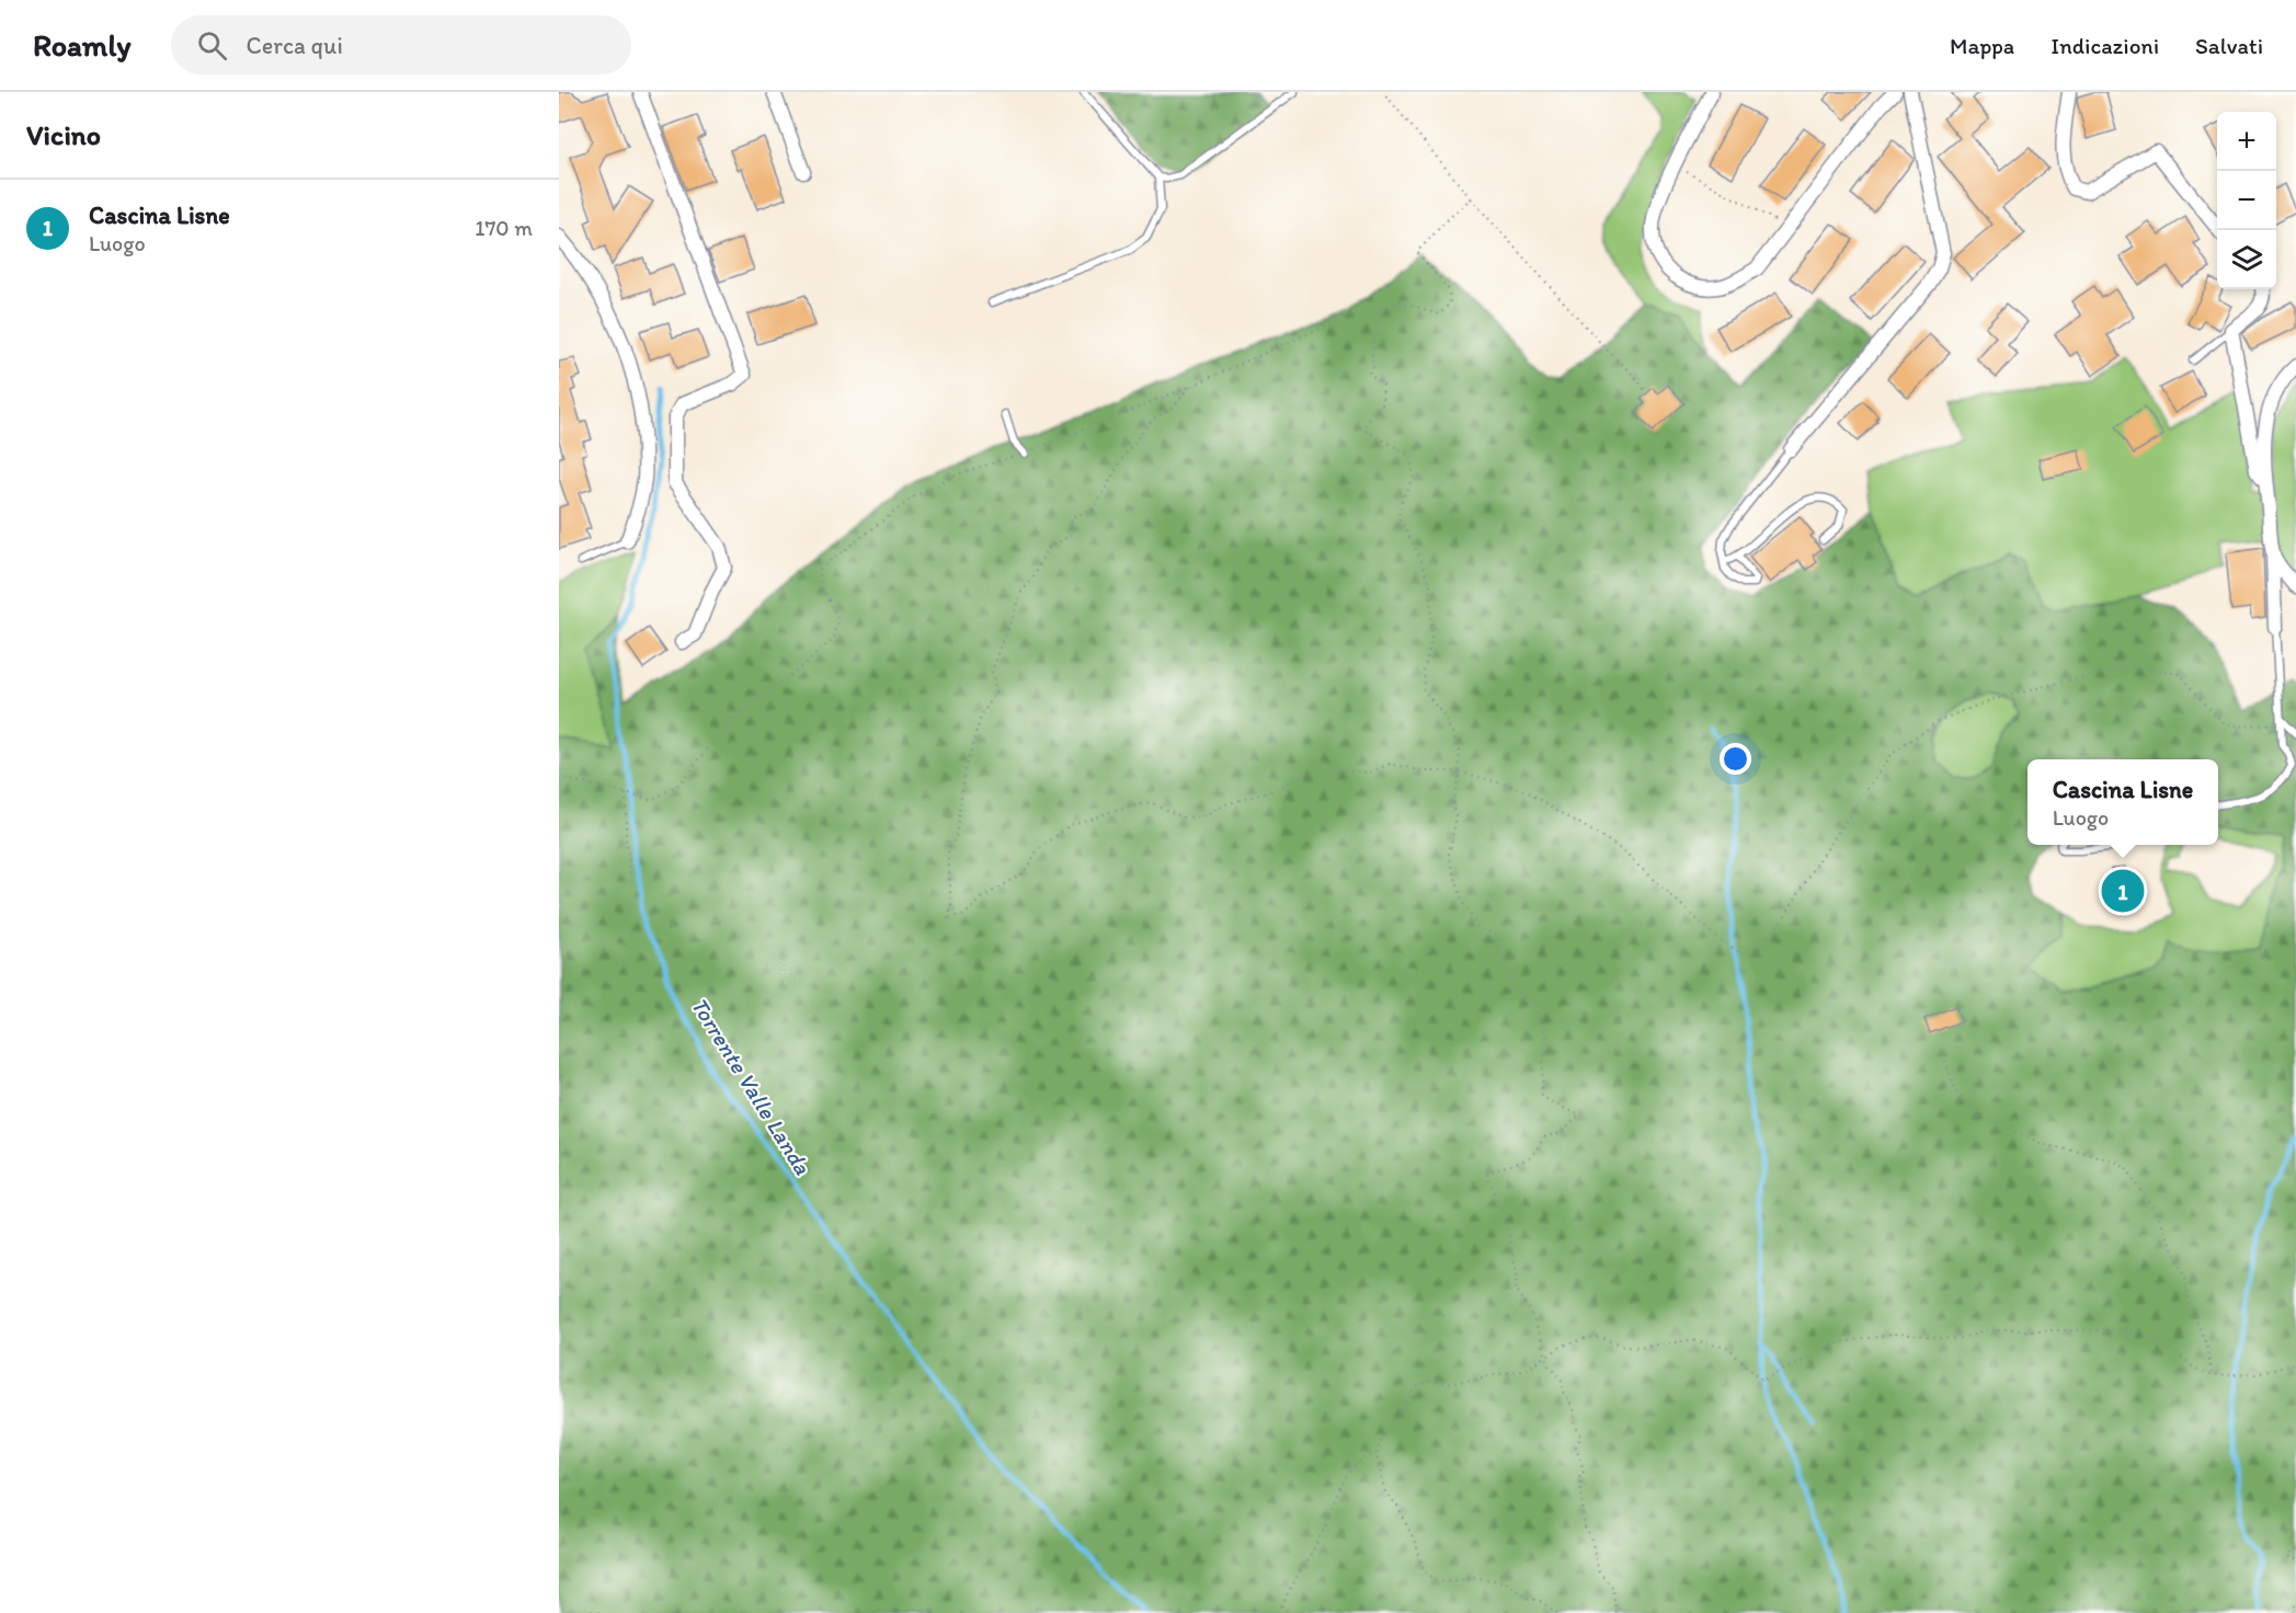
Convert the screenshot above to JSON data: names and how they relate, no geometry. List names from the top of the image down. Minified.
{"water":["Torrente Valle Landa"],"page":{"header":"Roamly","search":"Cerca qui","nav":["Mappa","Indicazioni","Salvati"],"heading":"Vicino","map_buttons":["+","−"],"list":[{"mark":"1","name":"Cascina Lisne","note":"Luogo","value":"170 m"}],"popup":["Cascina Lisne","Luogo"],"pins":"1"}}
